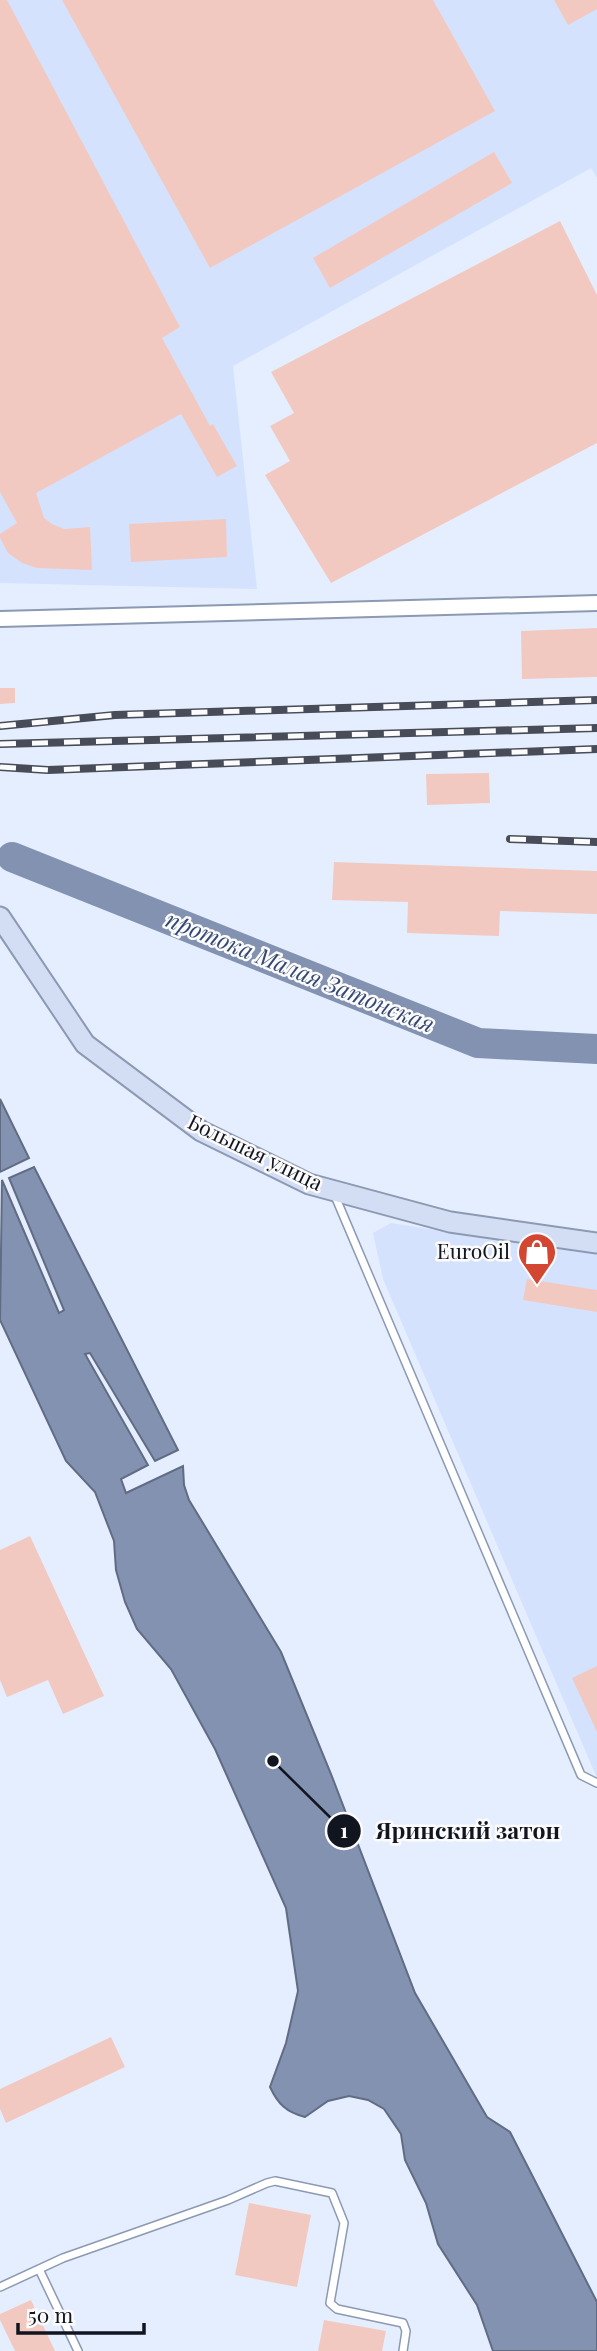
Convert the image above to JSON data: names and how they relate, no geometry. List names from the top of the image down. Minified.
{"streets":{"main road":["Большая улица"]},"water":["протока Малая Затонская"],"places":{"shop":["EuroOil"],"other":["Яринский затон"]},"scale_bar":"50 m"}
